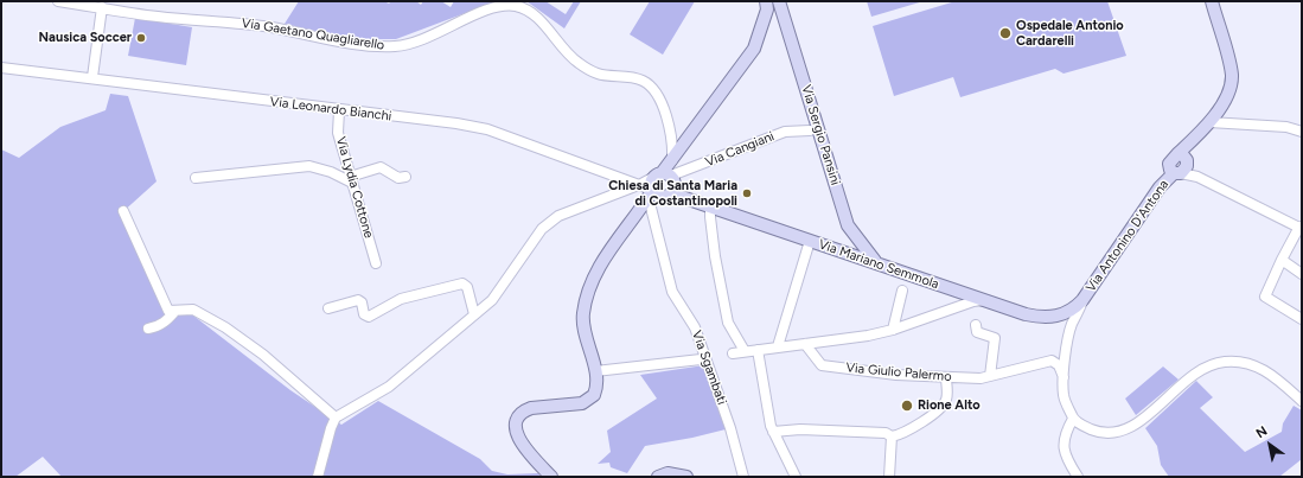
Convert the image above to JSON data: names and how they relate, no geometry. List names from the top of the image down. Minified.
{"streets":{"main road":["Via Sergio Pansini","Via Antonino D'Antona","Via Mariano Semmola"],"street":["Via Gaetano Quagliarello","Via Leonardo Bianchi","Via Cangiani","Via Lydia Cottone","Via Sgambati","Via Giulio Palermo"]},"crossings":[["Via Leonardo Bianchi","Via Cangiani"],["Via Leonardo Bianchi","Via Lydia Cottone"],["Via Leonardo Bianchi","Via Mariano Semmola"],["Via Sergio Pansini","Via Mariano Semmola"],["Via Cangiani","Via Mariano Semmola"],["Via Antonino D'Antona","Via Mariano Semmola"]],"places":["Ospedale Antonio Cardarelli","Nausica Soccer","Chiesa di Santa Maria di Costantinopoli","Rione Alto"],"north":"top left"}
